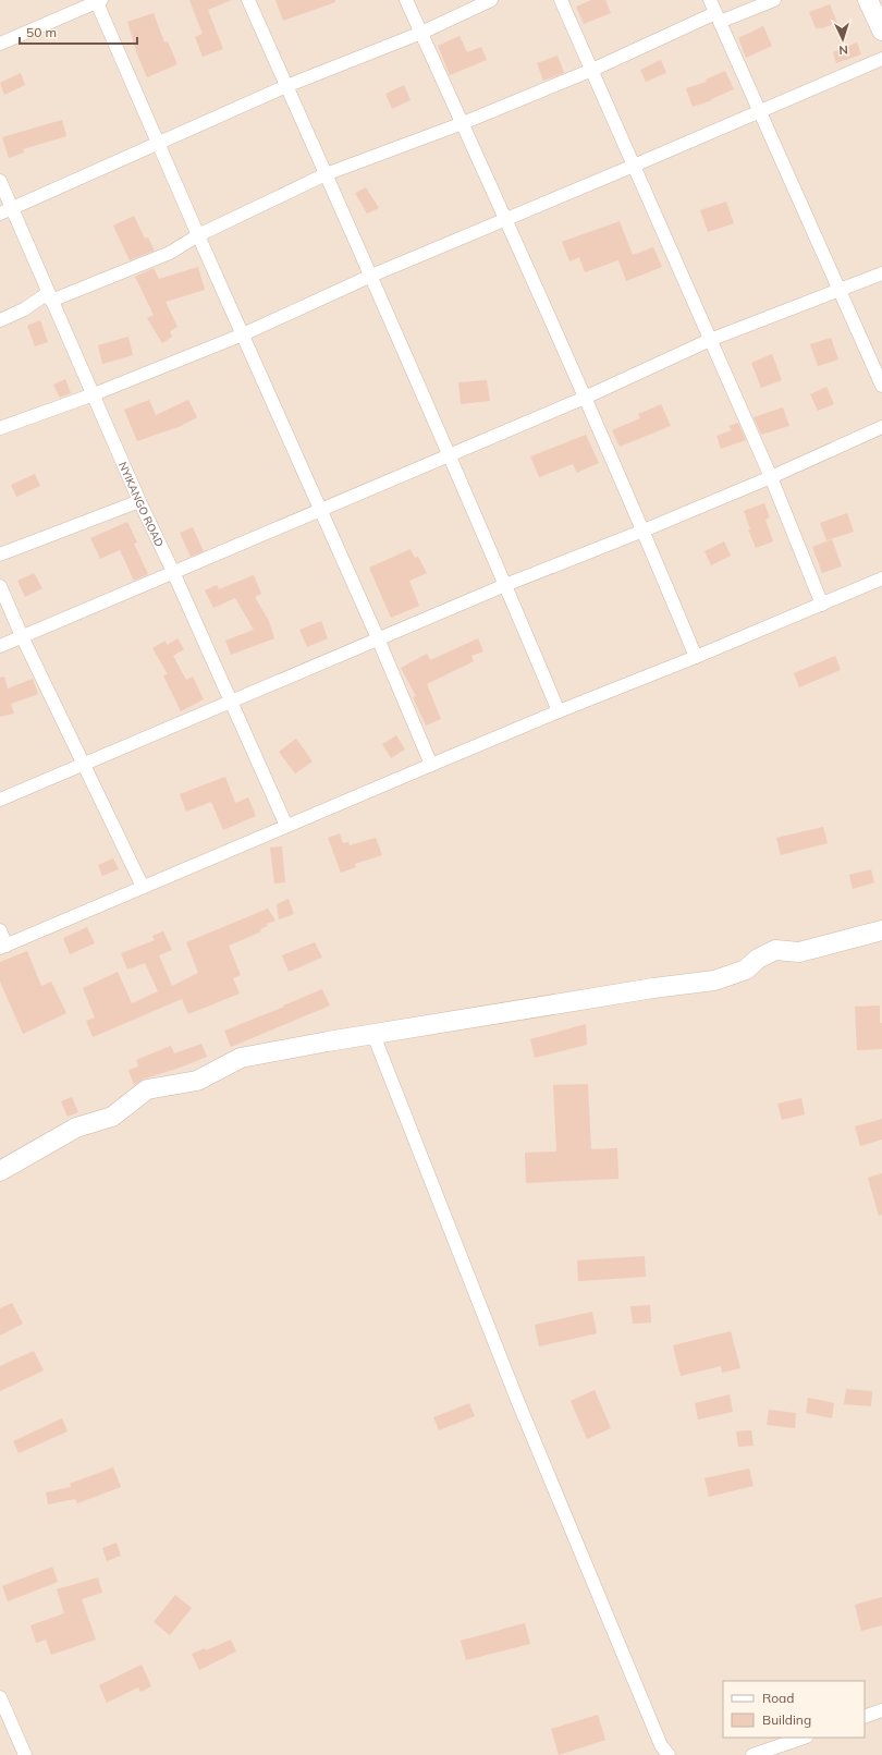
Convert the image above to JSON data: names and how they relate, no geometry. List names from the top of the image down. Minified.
{"streets":{"street":["NYIKANGO ROAD"]},"legend":["Road","Building"],"scale_bar":"50 m","north":"bottom"}
